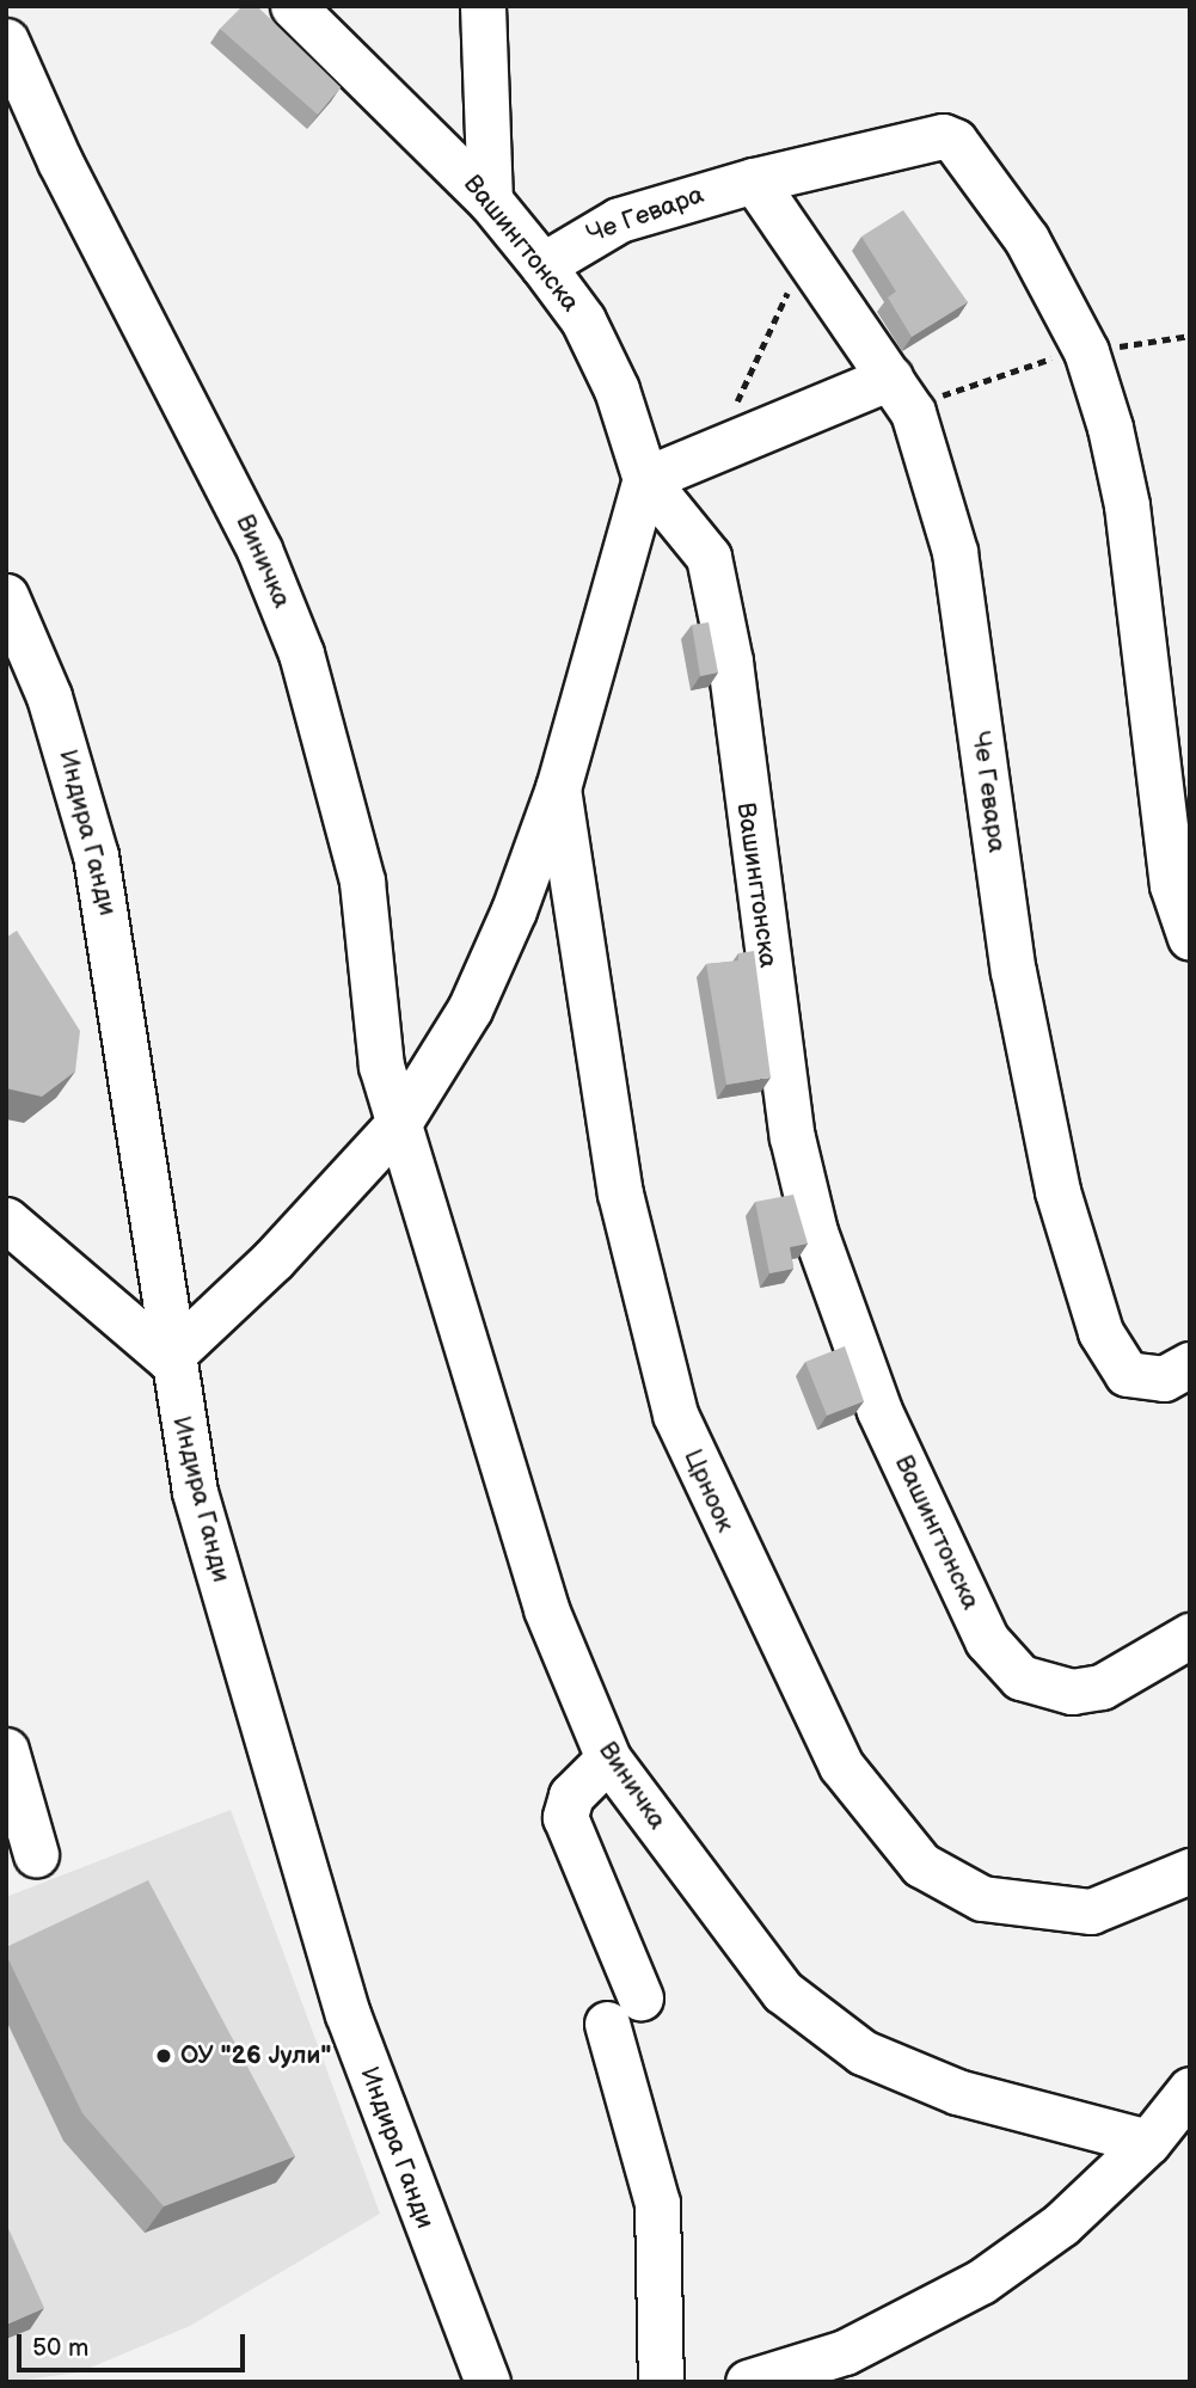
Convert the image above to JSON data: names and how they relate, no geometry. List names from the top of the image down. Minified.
{"streets":{"street":["Че Гевара","Вашингтонска","Виничка","Индира Ганди","Црноок"]},"crossings":[["Че Гевара","Вашингтонска"]],"places":["ОУ \"26 Јули\""],"scale_bar":"50 m"}
